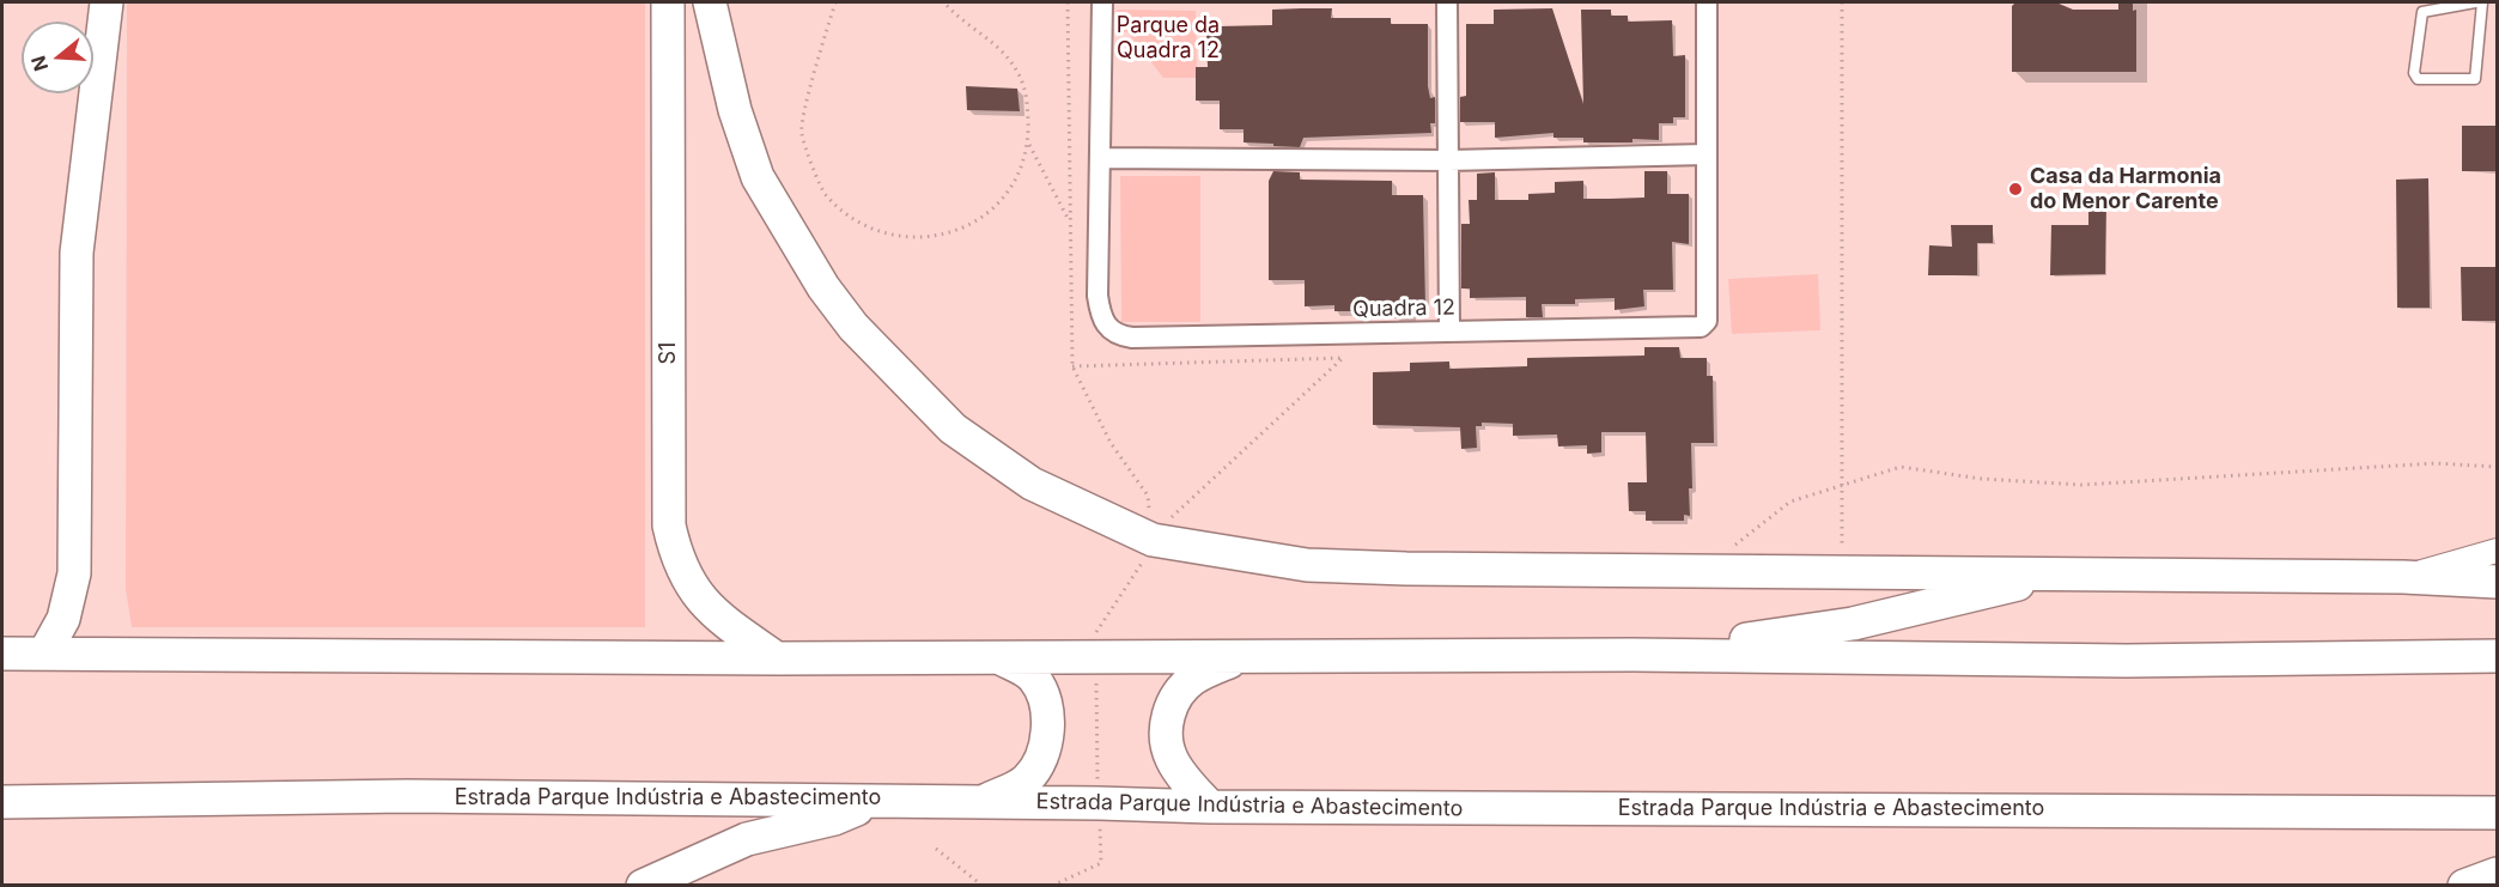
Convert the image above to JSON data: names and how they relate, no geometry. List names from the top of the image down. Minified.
{"streets":{"highway":["S1","Estrada Parque Indústria e Abastecimento"],"street":["Quadra 12"]},"parks":["Parque da Quadra 12"],"places":["Casa da Harmonia do Menor Carente"],"north":"left"}
